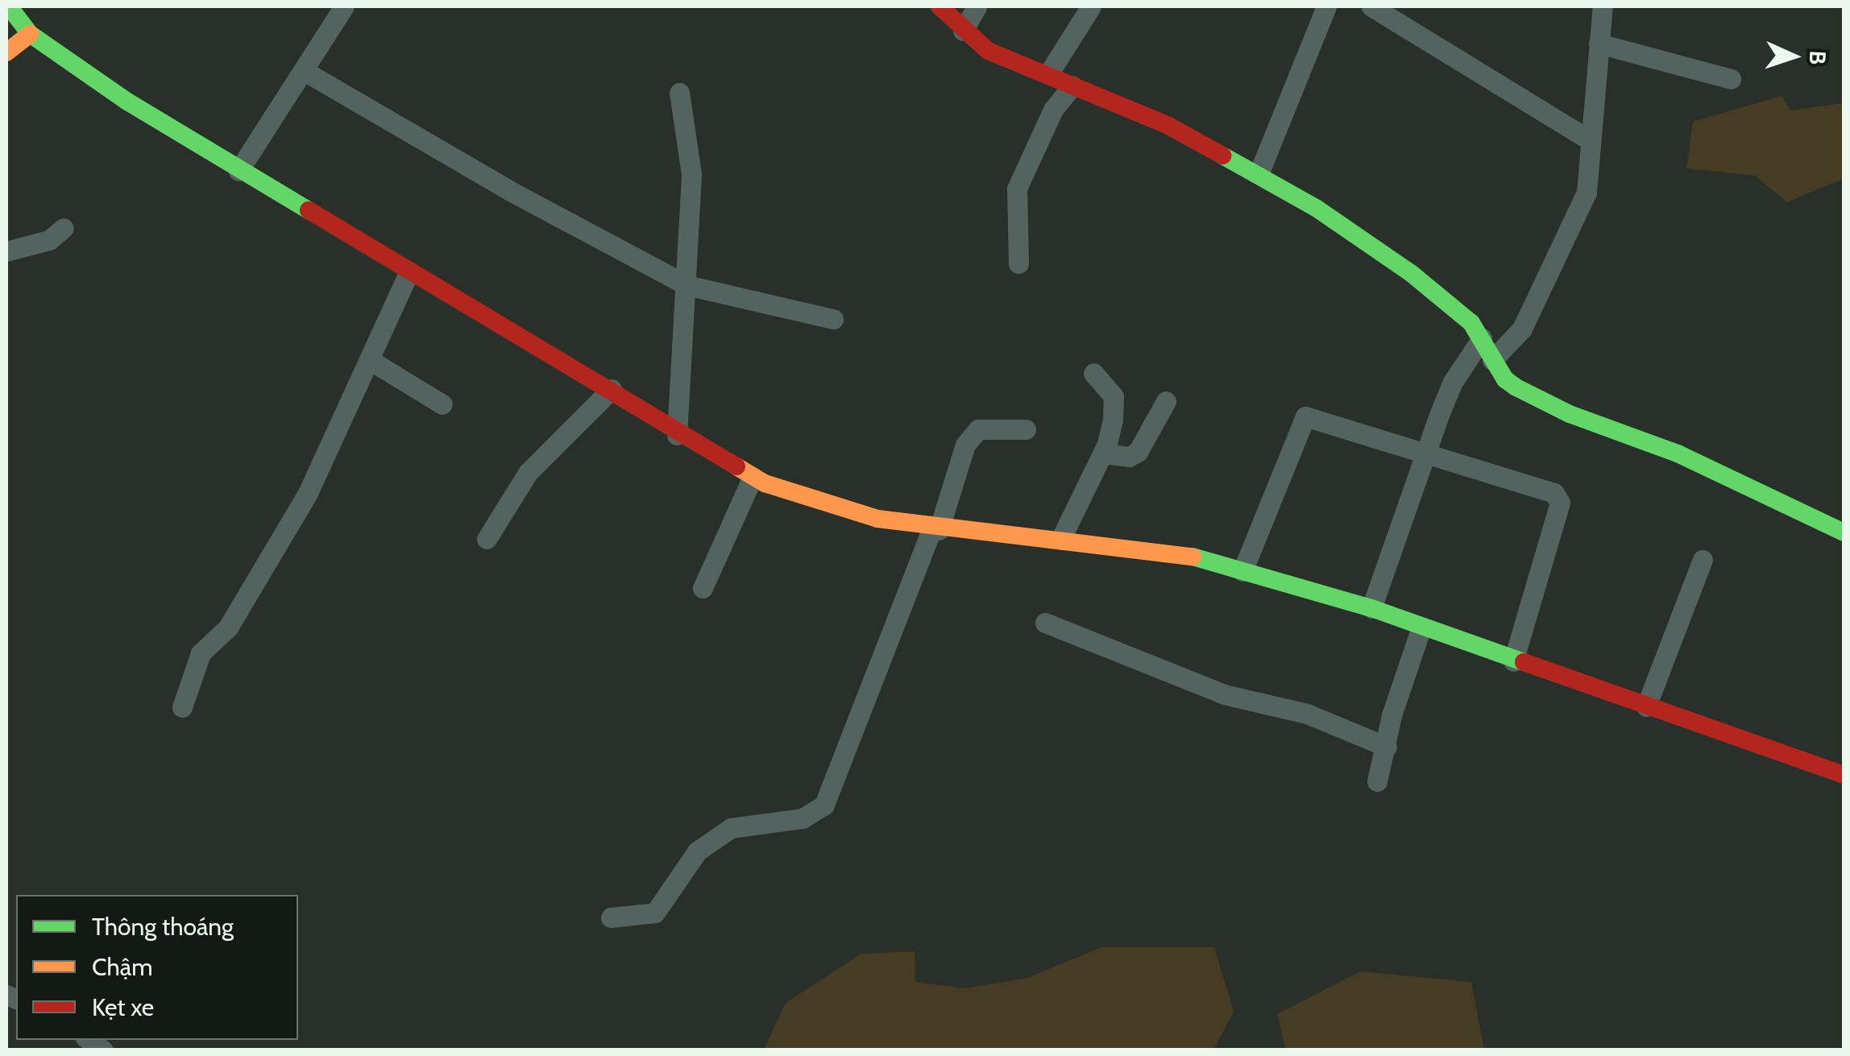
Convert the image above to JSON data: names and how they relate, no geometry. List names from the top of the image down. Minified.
{"legend":["Thông thoáng","Chậm","Kẹt xe"],"north":"right"}
